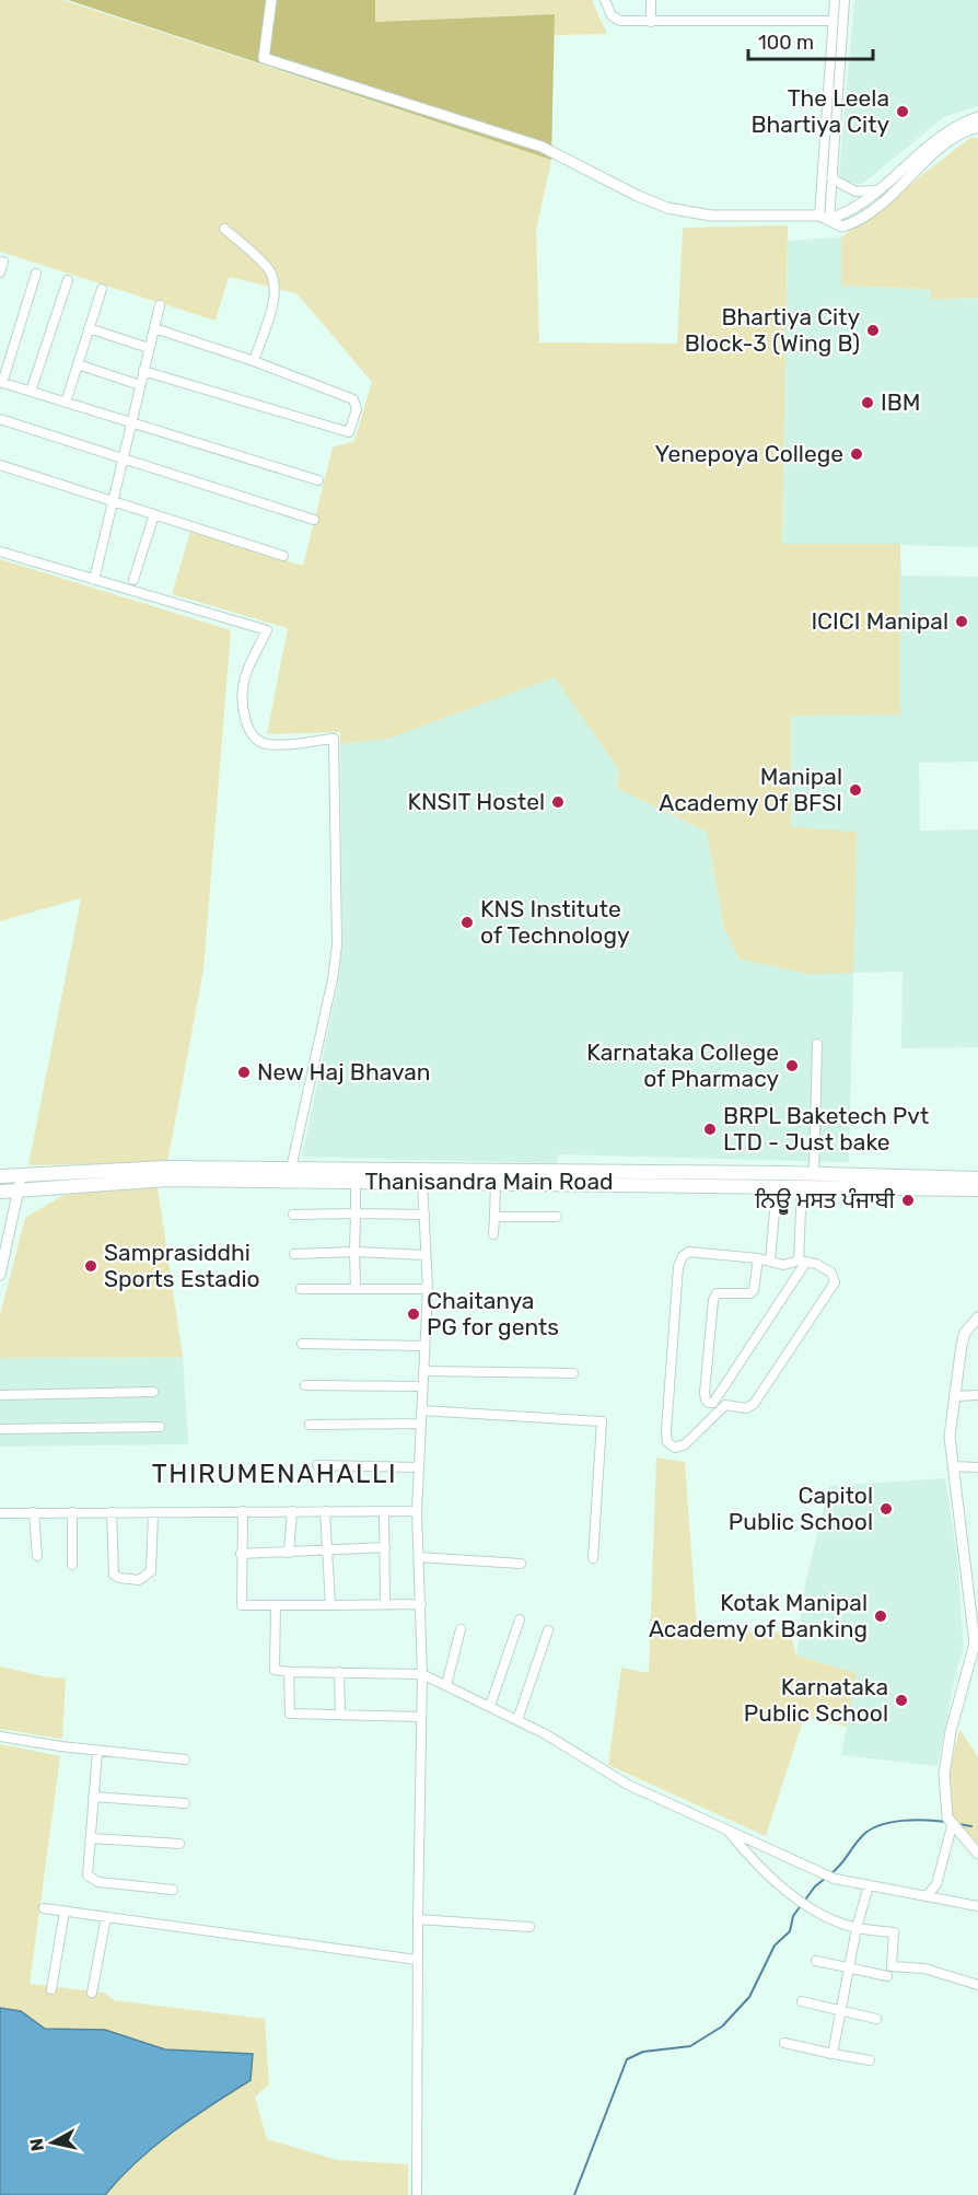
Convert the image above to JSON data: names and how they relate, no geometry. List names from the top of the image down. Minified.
{"streets":{"main road":["Thanisandra Main Road"]},"districts":["THIRUMENAHALLI"],"places":["The Leela Bhartiya City","Bhartiya City Block-3 (Wing B)","IBM","Yenepoya College","ICICI Manipal","Manipal Academy Of BFSI","KNSIT Hostel","KNS Institute of Technology","Karnataka College of Pharmacy","New Haj Bhavan","BRPL Baketech Pvt LTD - Just bake","ਨਿਉੁੂ ਮਸਤ ਪੰਜਾਬੀ","Samprasiddhi Sports Estadio","Chaitanya PG for gents","Capitol Public School","Kotak Manipal Academy of Banking","Karnataka Public School"],"scale_bar":"100 m","north":"left"}
